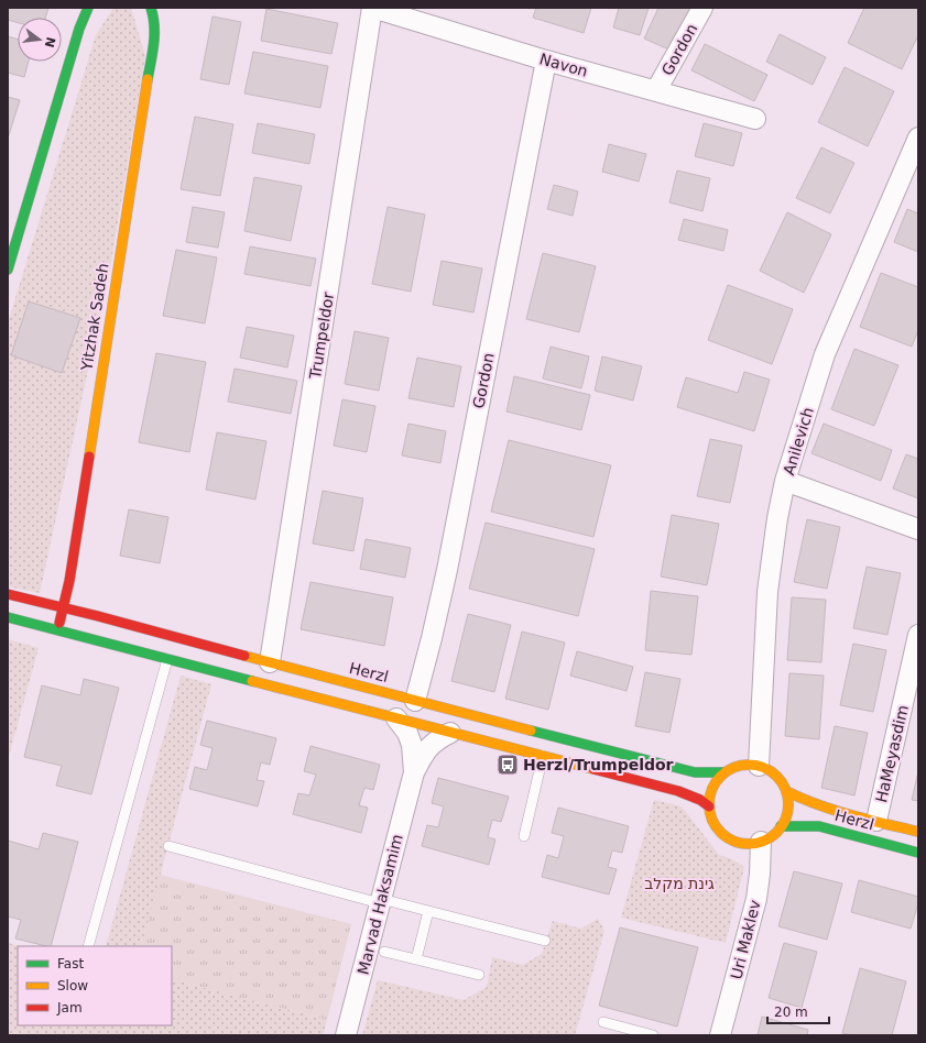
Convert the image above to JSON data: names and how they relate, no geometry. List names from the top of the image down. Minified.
{"streets":{"street":["Gordon","Navon","Yitzhak Sadeh","Trumpeldor","Anilevich","Herzl","HaMeyasdim","Marvad Haksamim","Uri Maklev"]},"crossings":[["Gordon","Navon"],["Gordon","Herzl"],["Navon","Trumpeldor"],["Yitzhak Sadeh","Herzl"],["Trumpeldor","Herzl"],["Anilevich","Herzl"],["Anilevich","Uri Maklev"],["Herzl","HaMeyasdim"],["Herzl","Uri Maklev"]],"parks":["גינת מקלב"],"places":{"bus stop":["Herzl/Trumpeldor"]},"legend":["Fast","Slow","Jam"],"scale_bar":"20 m","north":"right"}
